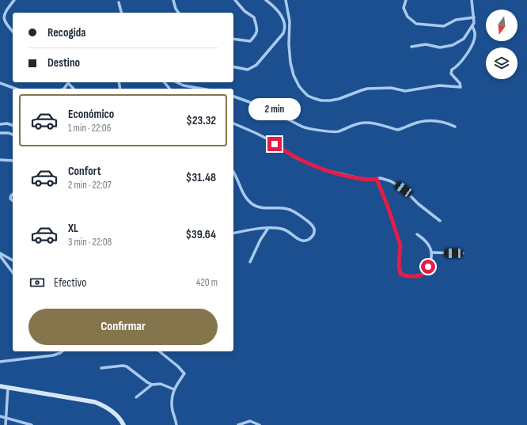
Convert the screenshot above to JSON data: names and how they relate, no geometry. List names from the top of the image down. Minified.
{"north":"bottom","page":{"banner":["Recogida","Destino"],"list":[{"name":"Económico","note":"1 min · 22:06","value":"$23.32"},{"name":"Confort","note":"2 min · 22:07","value":"$31.48"},{"name":"XL","note":"3 min · 22:08","value":"$39.64"}],"bubble":"2 min","pay":["Efectivo","420 m"],"buttons":"Confirmar"}}
